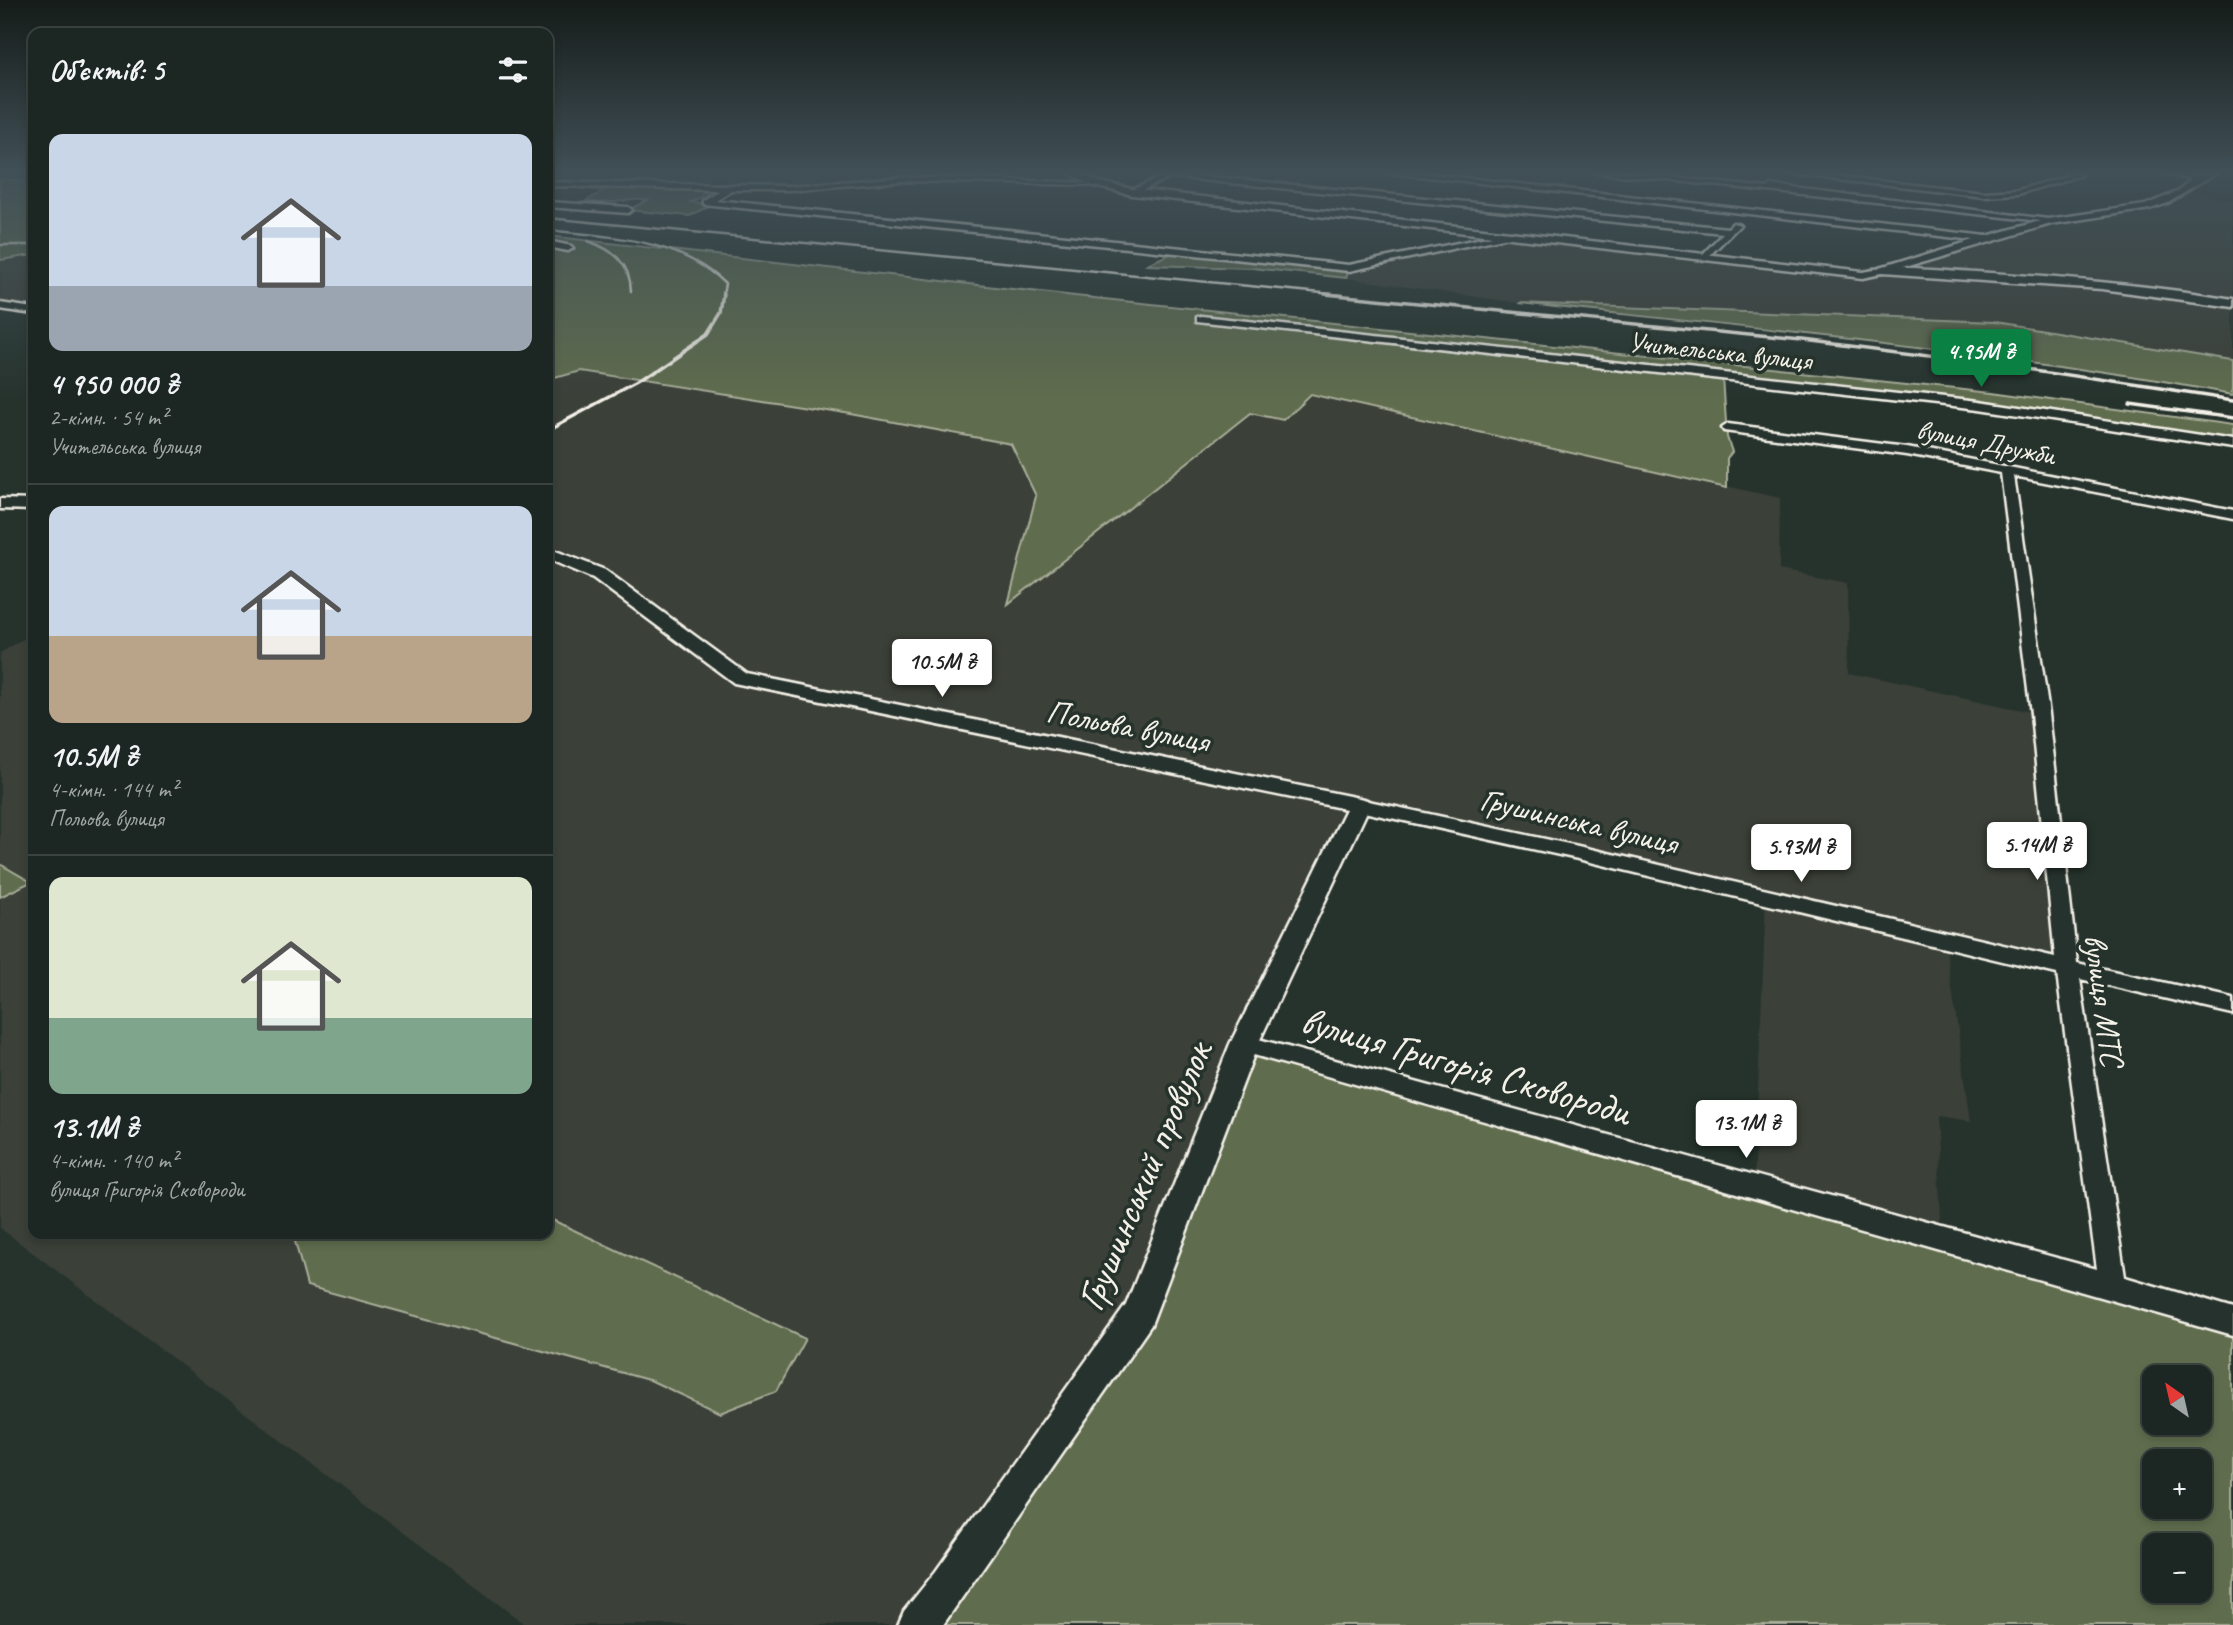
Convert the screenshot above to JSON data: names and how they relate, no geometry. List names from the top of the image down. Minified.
{"streets":{"main road":["Польова вулиця","Грушинський провулок"],"street":["Учительська вулиця","вулиця Дружби","Грушинська вулиця","вулиця МТС","вулиця Григорія Сковороди"]},"crossings":[["вулиця Дружби","вулиця МТС"],["Польова вулиця","Грушинська вулиця"],["Польова вулиця","Грушинський провулок"],["Грушинська вулиця","вулиця МТС"],["Грушинська вулиця","Грушинський провулок"],["вулиця МТС","вулиця Григорія Сковороди"],["вулиця Григорія Сковороди","Грушинський провулок"]],"north":"top left","page":{"heading":"Об’єктів: 5","list":[{"name":"4 950 000 ₴","note":"2-кімн. · 54 m² · Учительська вулиця"},{"name":"10.5M ₴","note":"4-кімн. · 144 m² · Польова вулиця"},{"name":"13.1M ₴","note":"4-кімн. · 140 m² · вулиця Григорія Сковороди"}],"price":["4.95M ₴","10.5M ₴","5.14M ₴","5.93M ₴","13.1M ₴"],"map_buttons":["+","−"]}}
